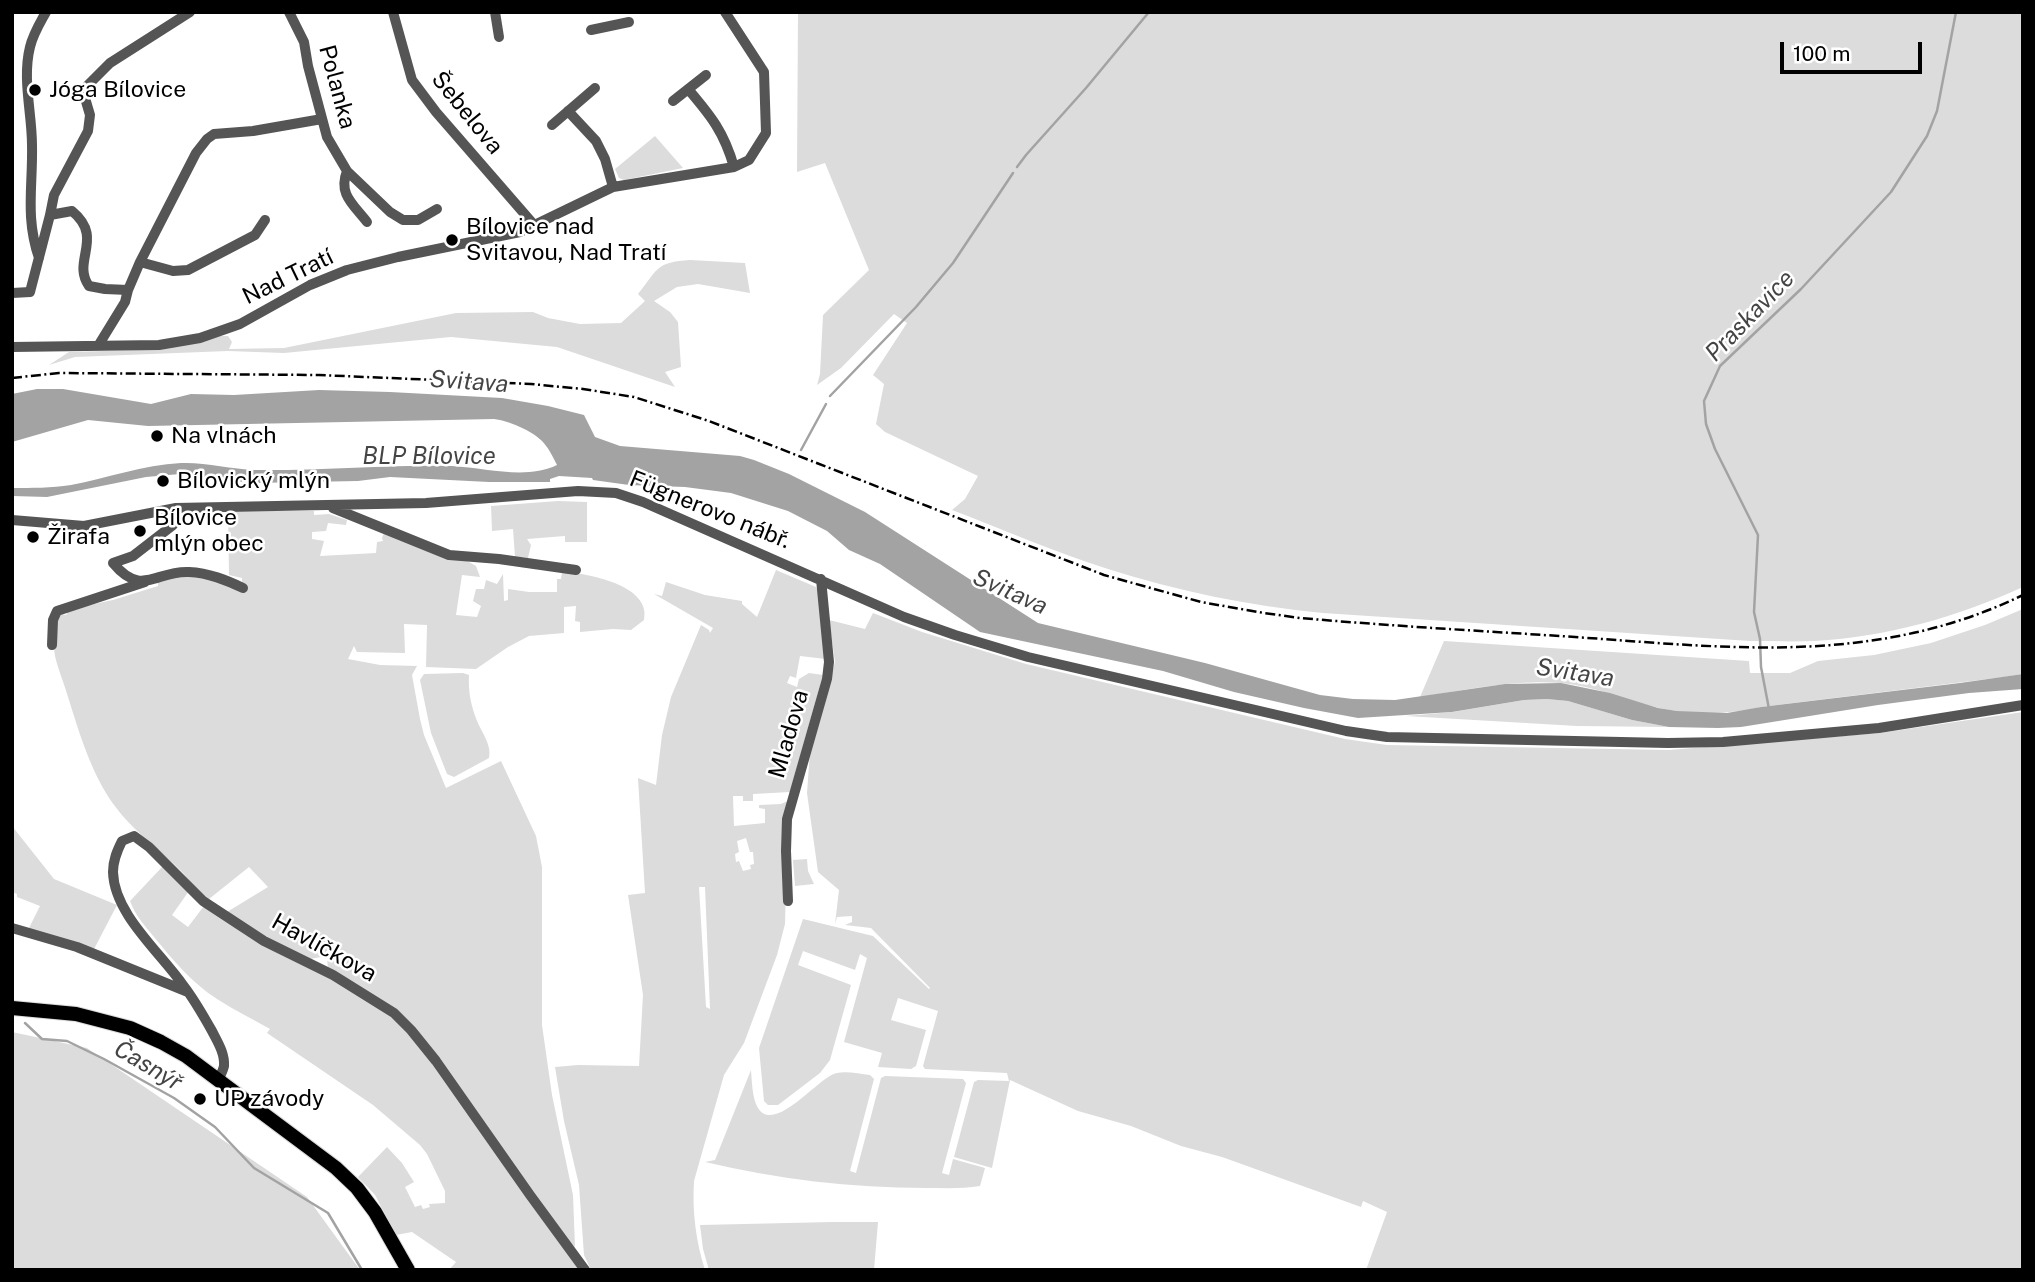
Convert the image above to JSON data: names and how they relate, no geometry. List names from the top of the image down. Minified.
{"streets":{"street":["Polanka","Šebelova","Nad Tratí","Fügnerovo nábř.","Mladova","Havlíčkova"]},"crossings":[["Šebelova","Nad Tratí"],["Fügnerovo nábř.","Mladova"]],"water":["Praskavice","Svitava","BLP Bílovice","Časnýř"],"places":["Jóga Bílovice","Bílovice nad Svitavou, Nad Tratí","Na vlnách","Bílovický mlýn","Bílovice mlýn obec","Žirafa","UP závody"],"scale_bar":"100 m"}
